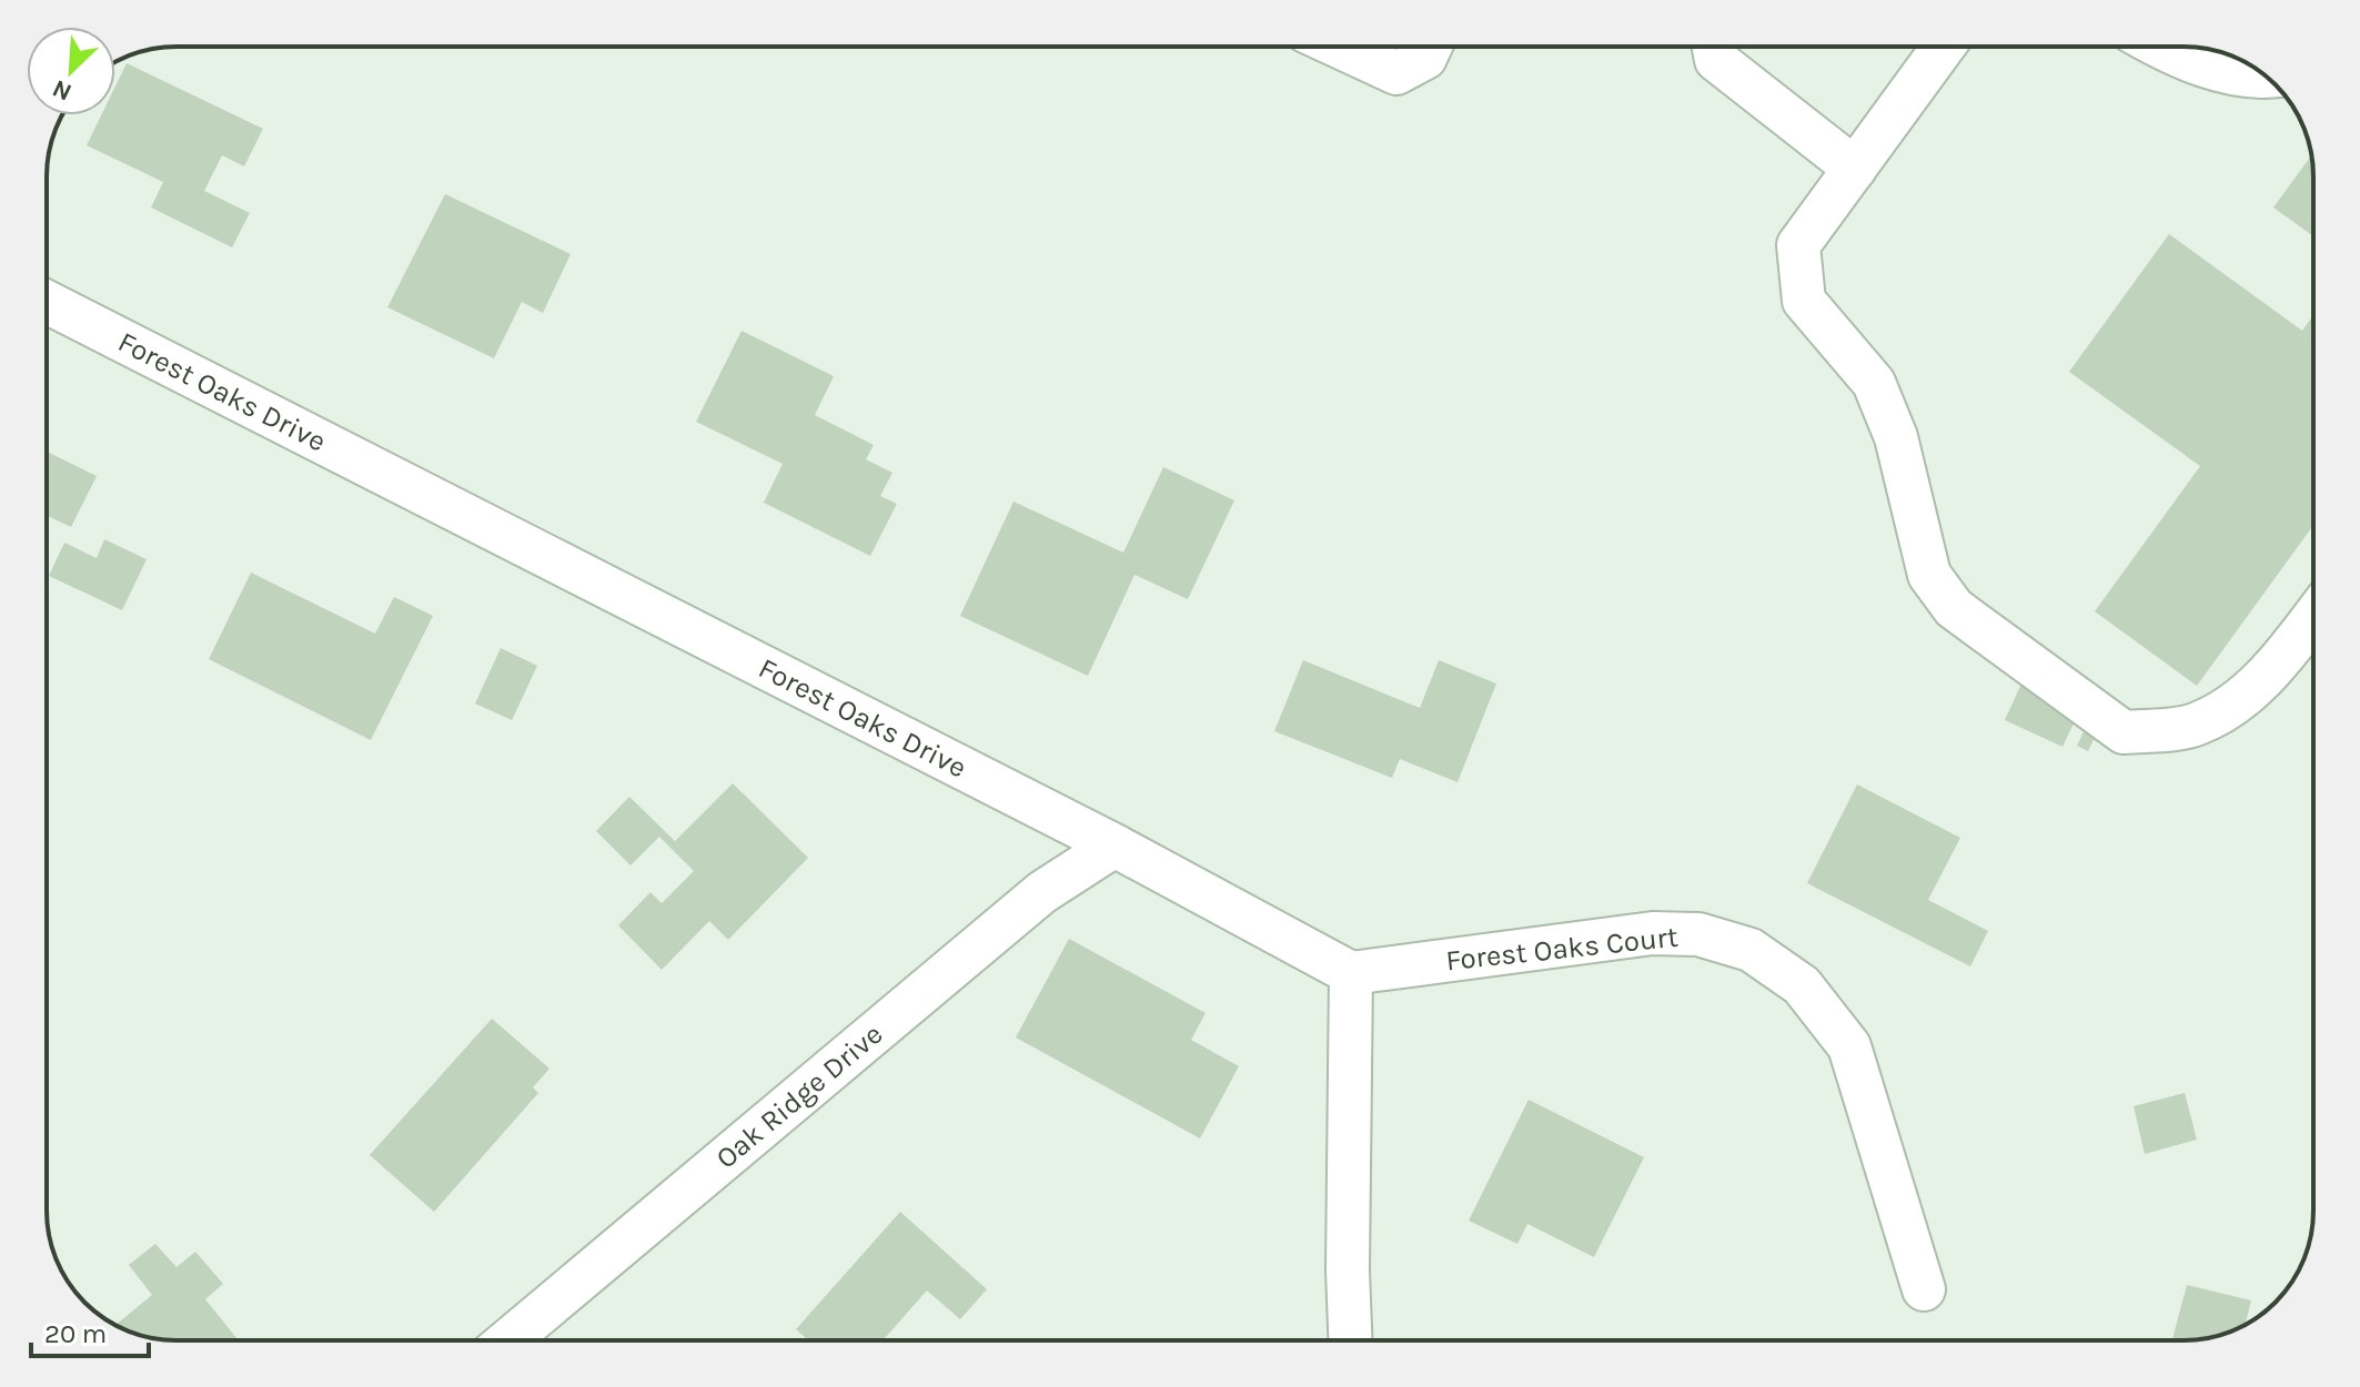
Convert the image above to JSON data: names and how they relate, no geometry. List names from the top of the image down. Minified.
{"streets":{"street":["Forest Oaks Drive","Forest Oaks Court","Oak Ridge Drive"]},"crossings":[["Forest Oaks Drive","Forest Oaks Court"],["Forest Oaks Drive","Oak Ridge Drive"]],"scale_bar":"20 m","north":"bottom left"}
